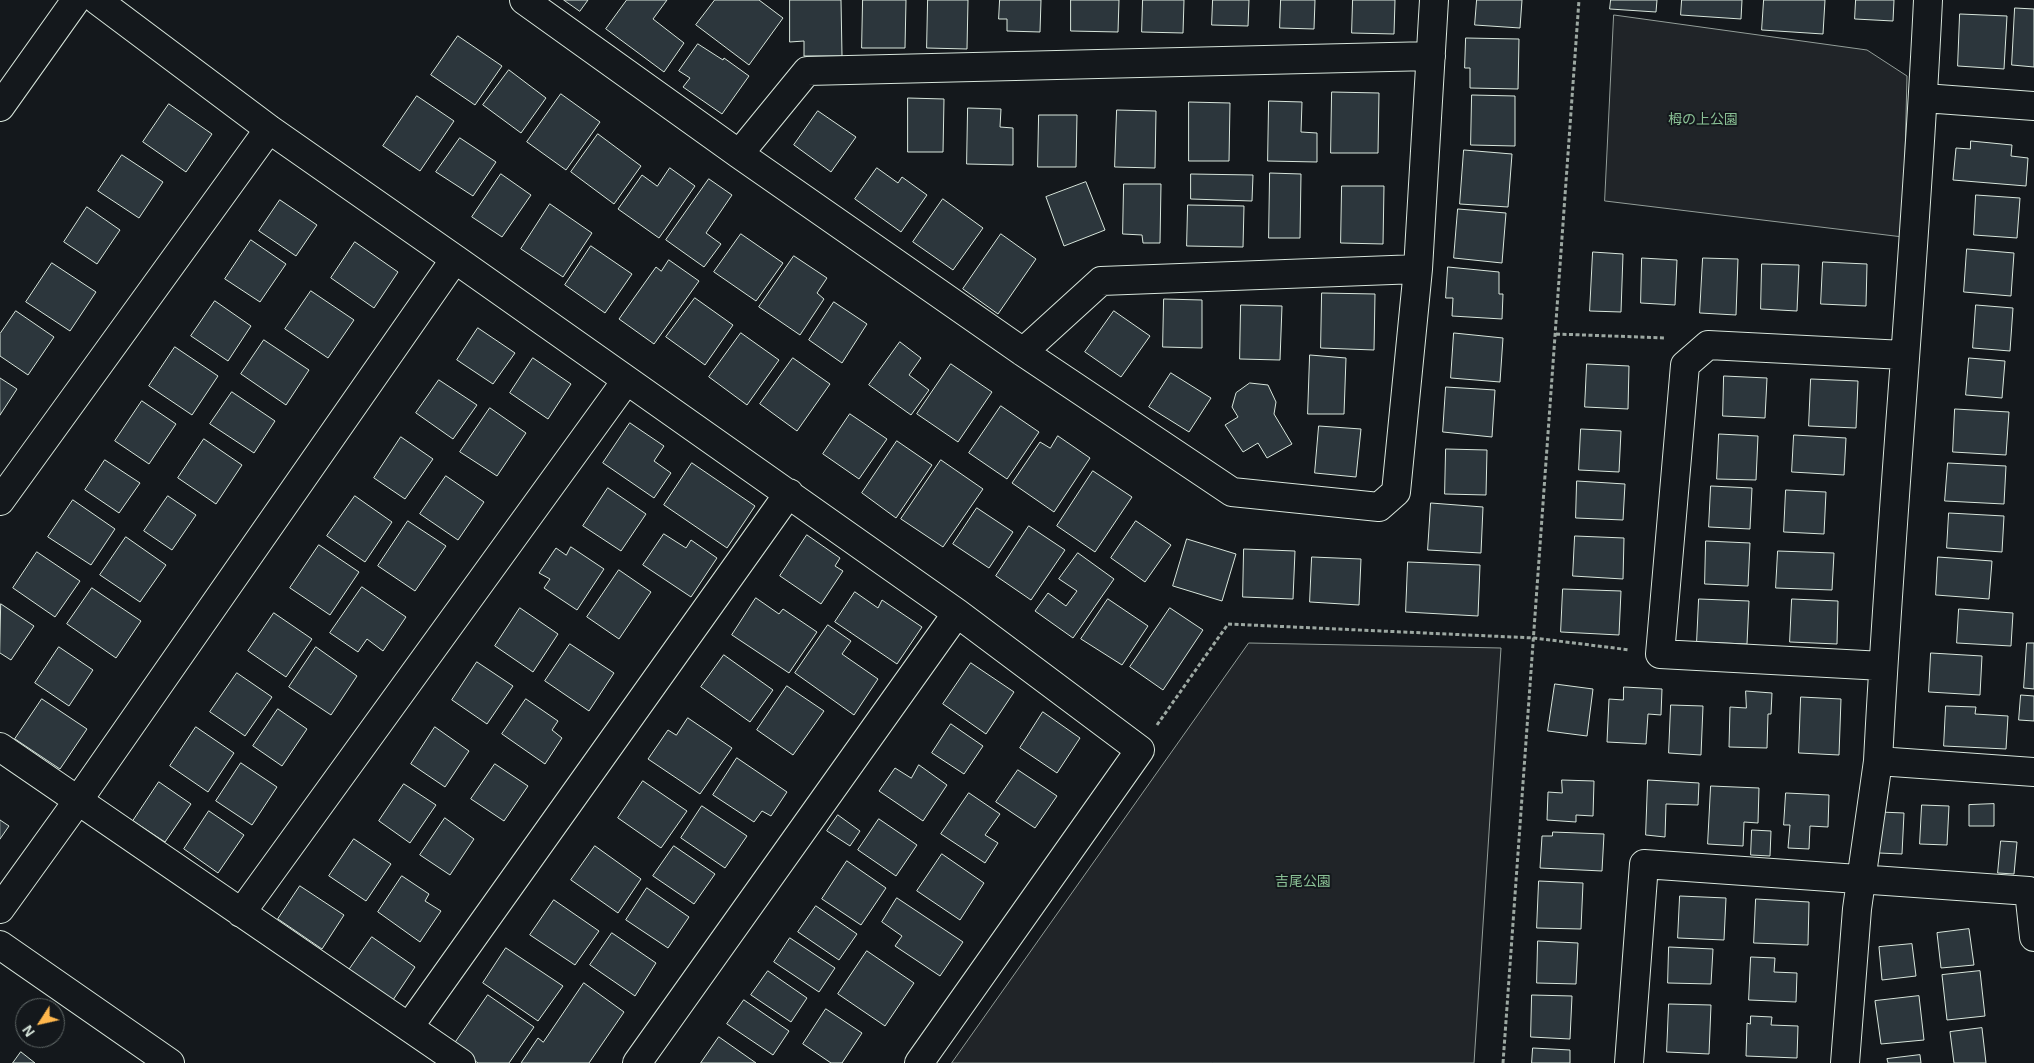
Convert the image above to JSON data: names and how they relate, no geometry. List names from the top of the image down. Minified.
{"parks":["栂の上公園","吉尾公園"],"north":"bottom left"}
